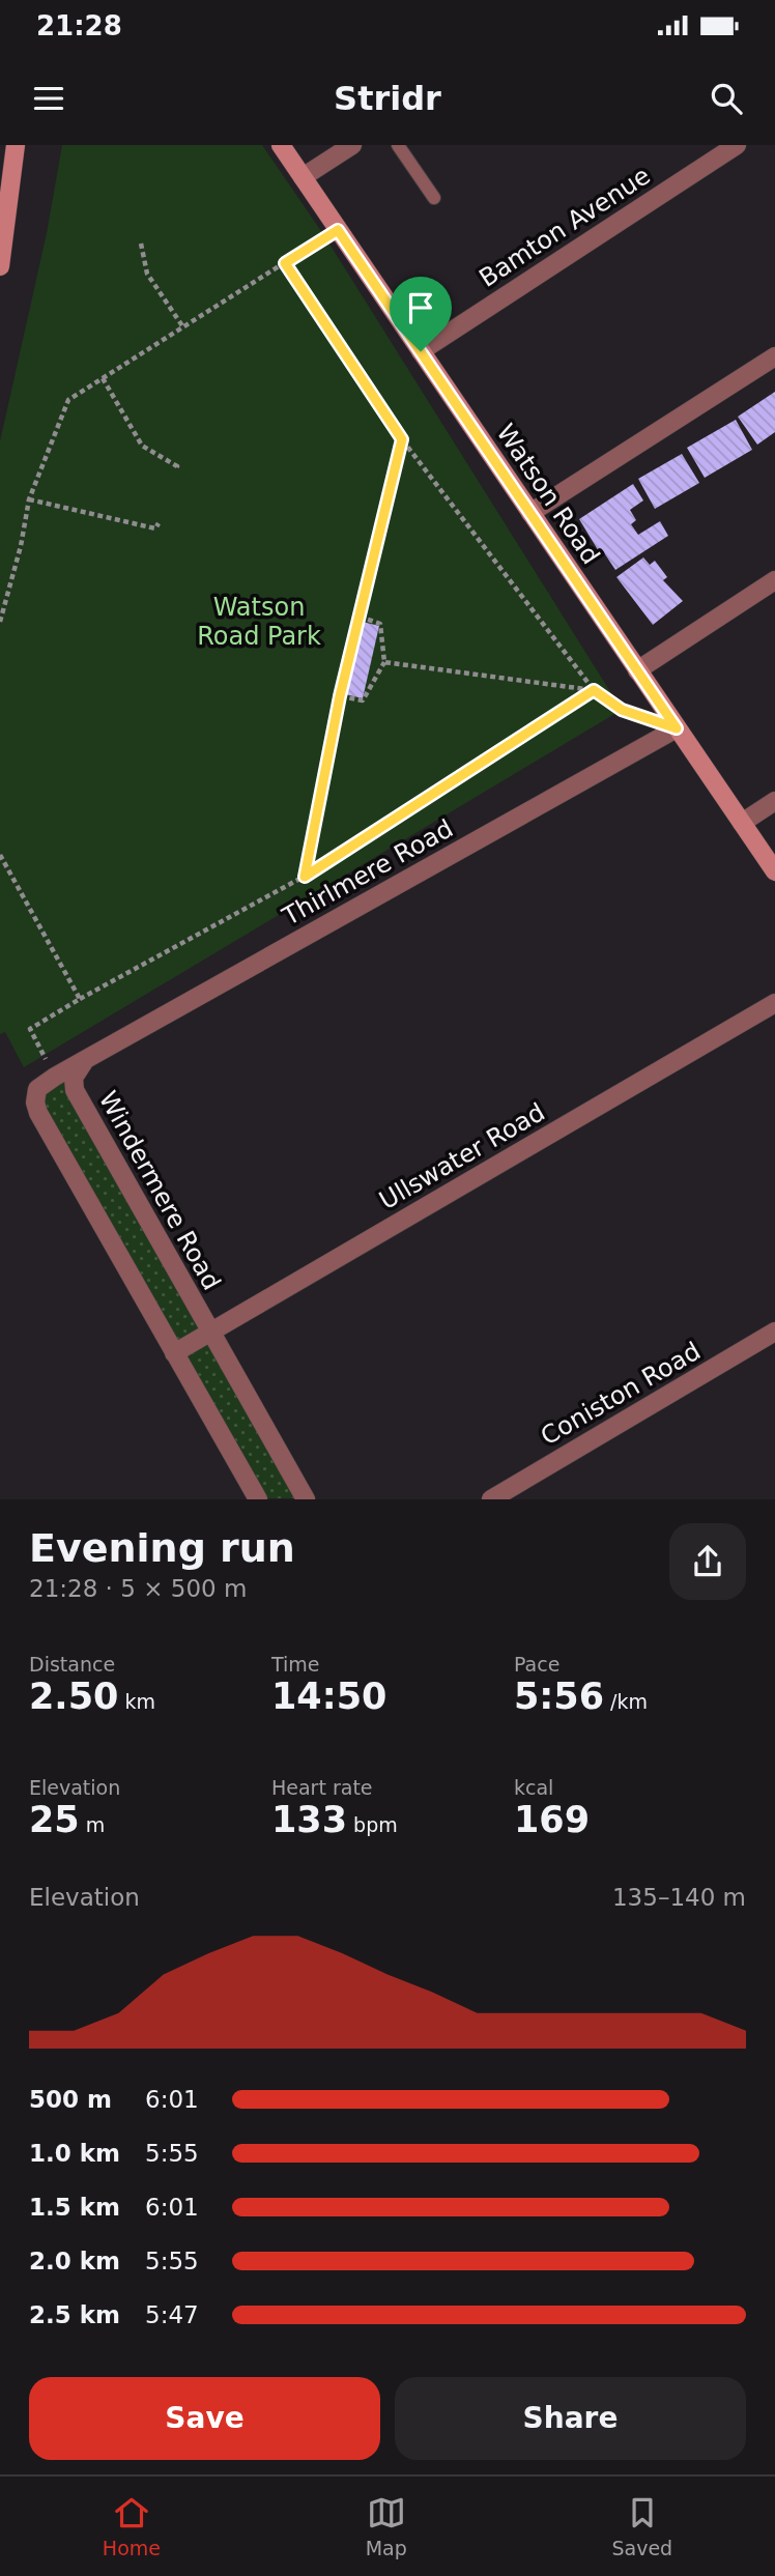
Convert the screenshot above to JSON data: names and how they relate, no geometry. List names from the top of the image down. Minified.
{"streets":{"street":["Bamton Avenue","Watson Road","Thirlmere Road","Ullswater Road","Windermere Road","Coniston Road"]},"crossings":[["Bamton Avenue","Watson Road"],["Watson Road","Thirlmere Road"],["Thirlmere Road","Windermere Road"],["Ullswater Road","Windermere Road"]],"parks":["Watson Road Park"],"page":{"status":"21:28","header":"Stridr","heading":["Evening run","21:28 · 5 × 500 m"],"stats":[["Distance","2.50 km"],["Time","14:50"],["Pace","5:56 /km"],["Elevation","25 m"],["Heart rate","133 bpm"],["kcal","169"]],"chart":["Elevation","135–140 m"],"list":[{"name":"500 m","note":"6:01"},{"name":"1.0 km","note":"5:55"},{"name":"1.5 km","note":"6:01"},{"name":"2.0 km","note":"5:55"},{"name":"2.5 km","note":"5:47"}],"buttons":["Save","Share"],"tabs":["Home","Map","Saved"]}}
